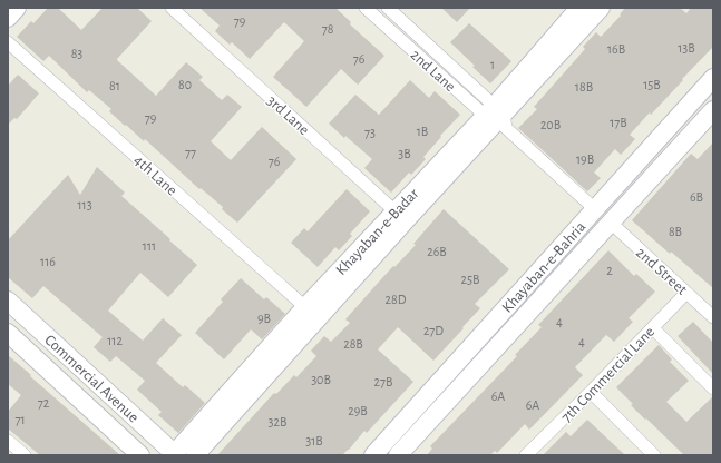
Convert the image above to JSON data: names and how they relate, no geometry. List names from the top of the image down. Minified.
{"streets":{"main road":["Khayaban-e-Badar","Khayaban-e-Bahria","Commercial Avenue"],"street":["2nd Lane","3rd Lane","4th Lane","2nd Street","7th Commercial Lane"]},"crossings":[["2nd Lane","Khayaban-e-Badar"],["3rd Lane","Khayaban-e-Badar"],["4th Lane","Khayaban-e-Badar"],["Khayaban-e-Badar","Commercial Avenue"],["Khayaban-e-Bahria","2nd Street"],["2nd Street","7th Commercial Lane"]],"house_numbers":["79","78","13B","16B","83","76","1","80","15B","81","18B","79","17B","20B","1B","73","77","3B","19B","76","6B","113","8B","111","26B","116","2","25B","28D","9B","4","27D","112","4","28B","30B","27B","6A","72","6A","29B","71","32B","31B"]}
